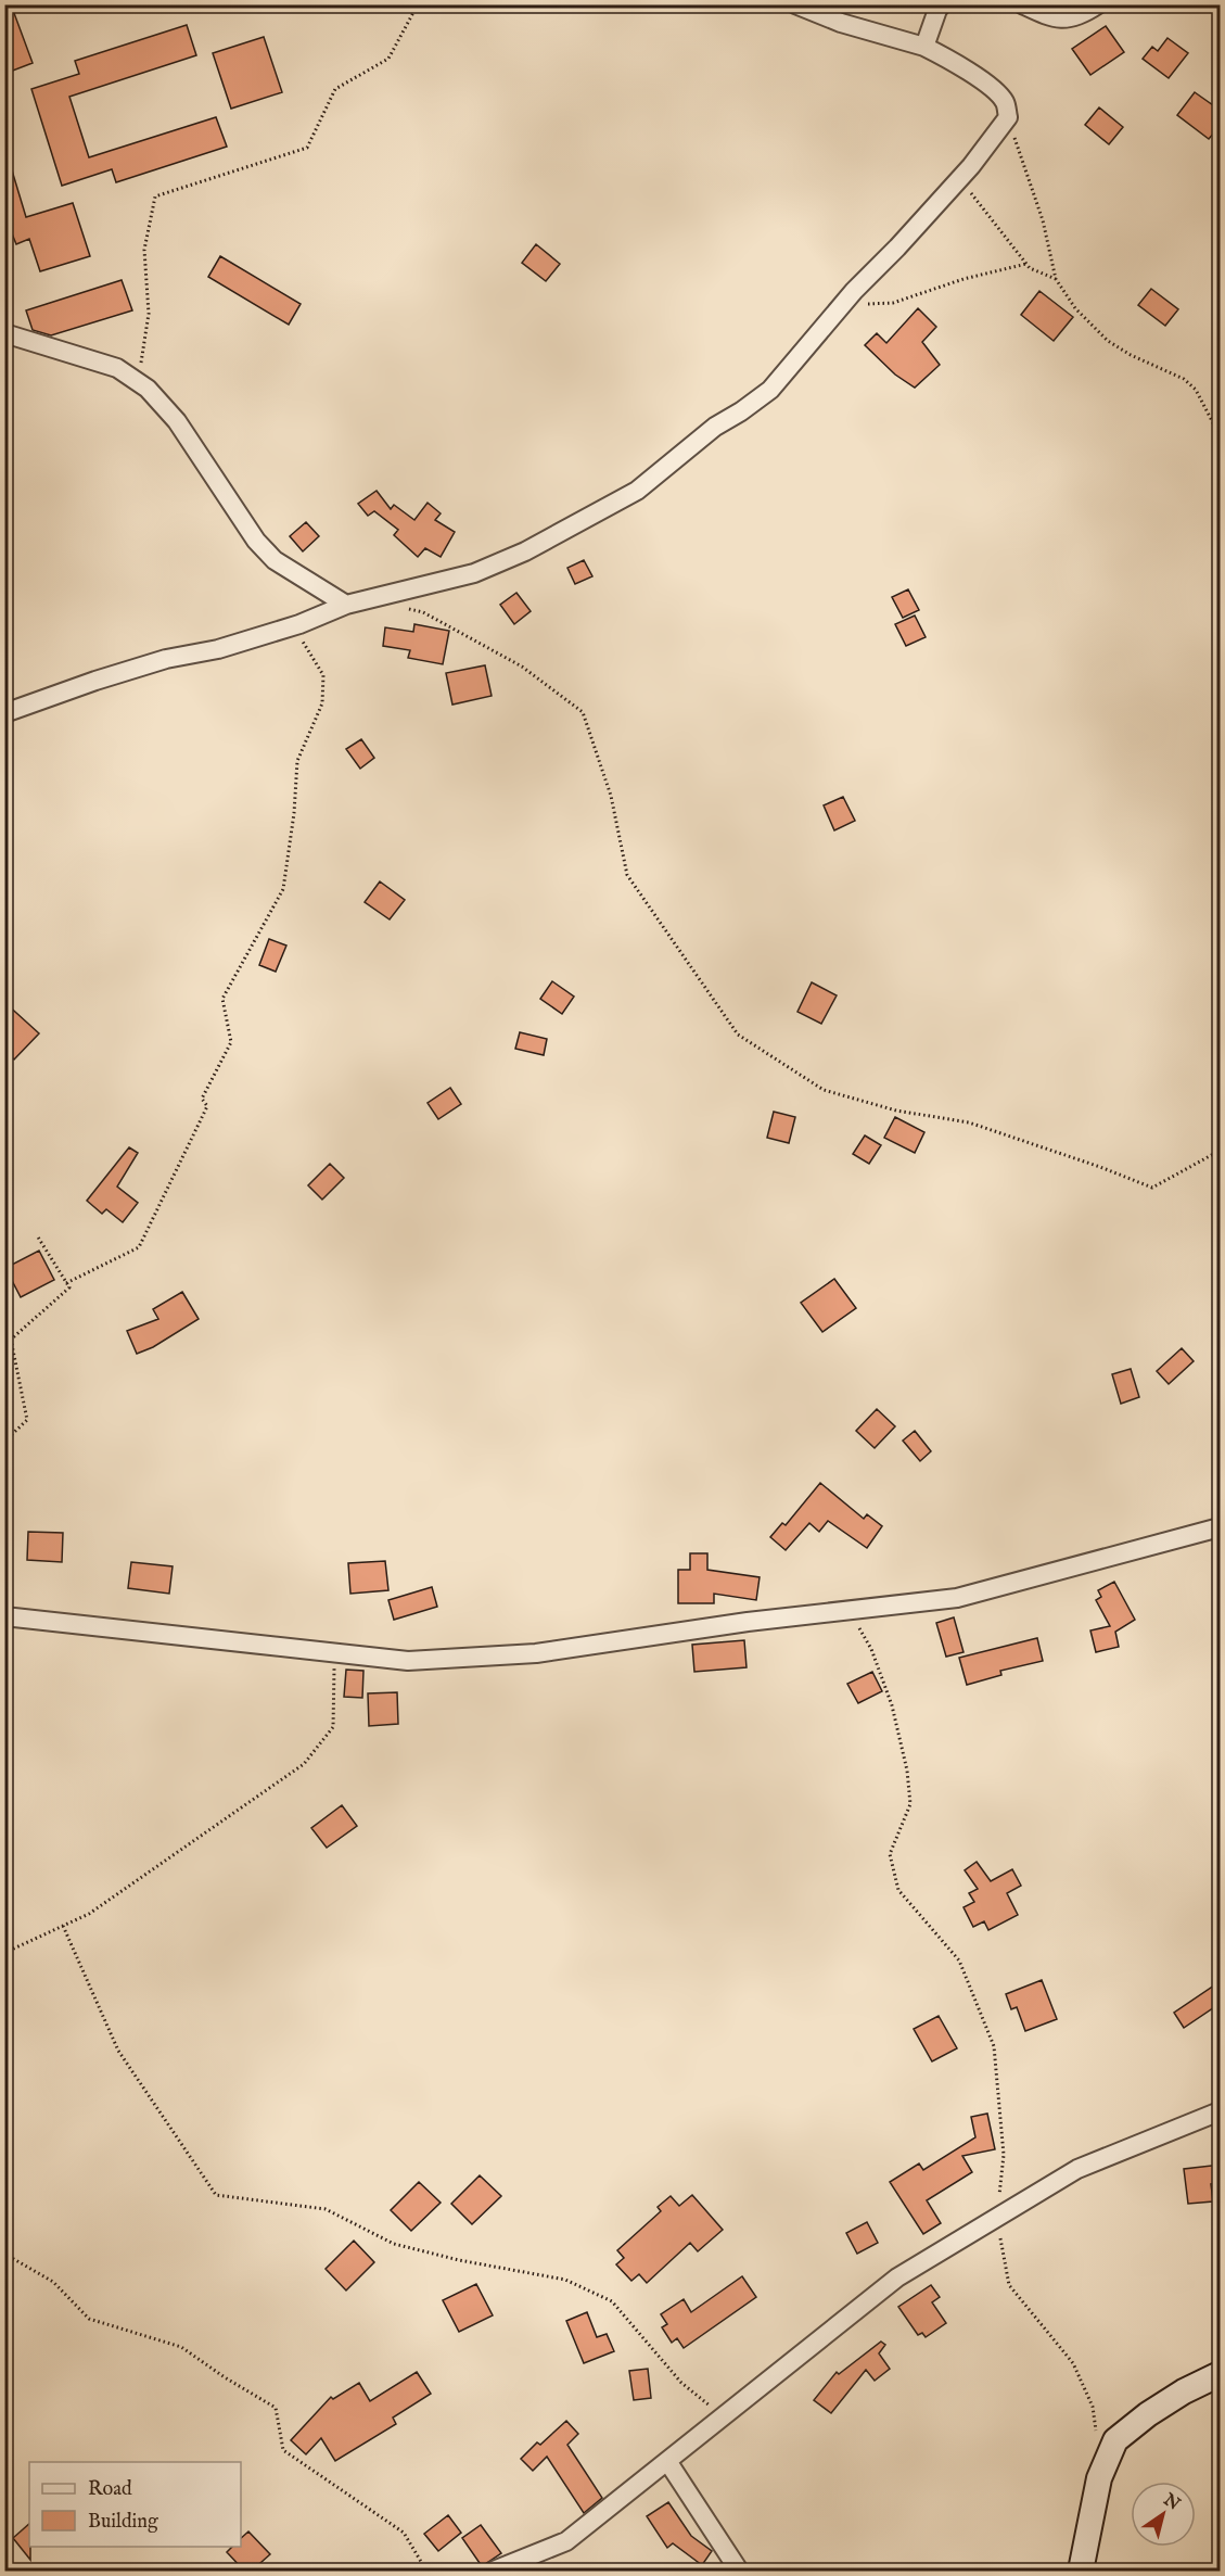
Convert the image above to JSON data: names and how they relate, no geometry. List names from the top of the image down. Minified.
{"legend":["Road","Building"],"north":"top right"}
